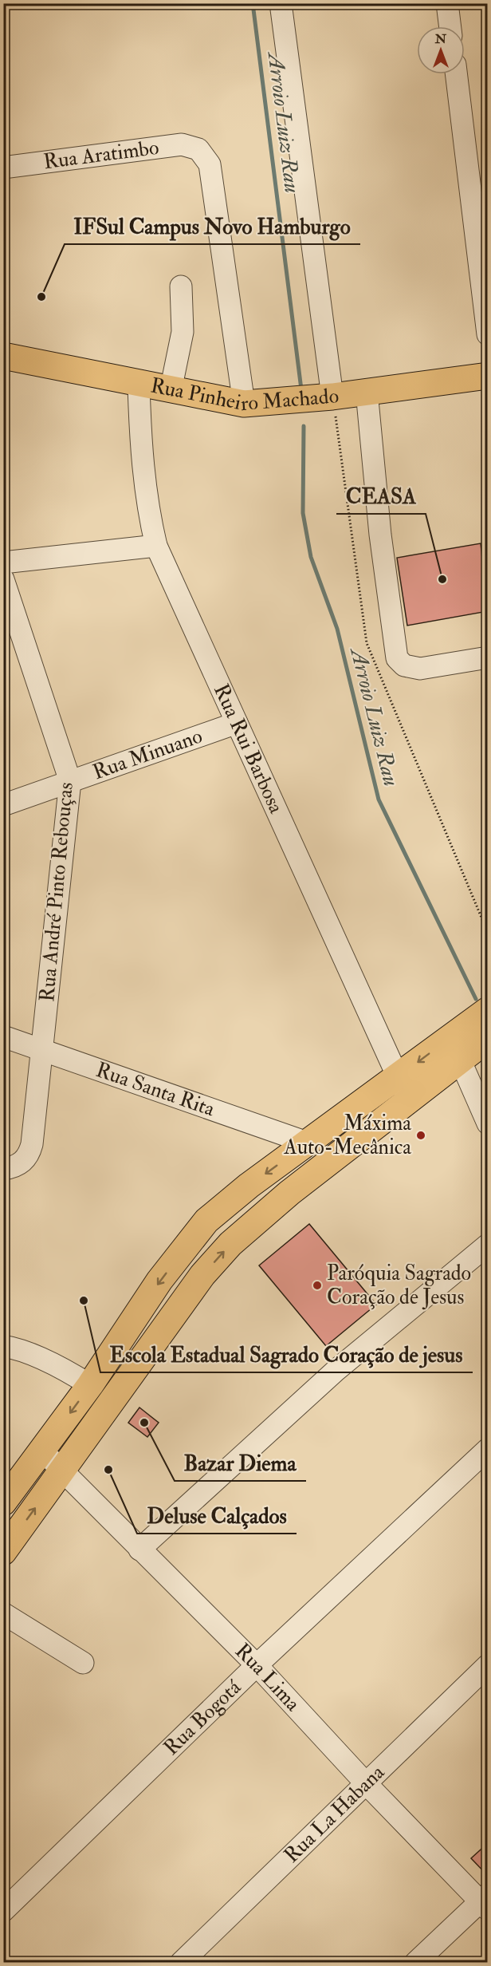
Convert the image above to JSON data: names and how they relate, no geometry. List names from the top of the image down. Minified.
{"streets":{"main road":["Rua Pinheiro Machado"],"street":["Rua Aratimbo","Rua Rui Barbosa","Rua Minuano","Rua André Pinto Rebouças","Rua Santa Rita","Rua Lima","Rua Bogotá","Rua La Habana"]},"crossings":[["Rua Aratimbo","Rua Pinheiro Machado"],["Rua Pinheiro Machado","Rua Rui Barbosa"],["Rua Rui Barbosa","Rua Minuano"],["Rua Minuano","Rua André Pinto Rebouças"],["Rua André Pinto Rebouças","Rua Santa Rita"],["Rua Lima","Rua Bogotá"],["Rua Lima","Rua La Habana"]],"water":["Arroio Luiz Rau"],"places":["IFSul Campus Novo Hamburgo","CEASA","Máxima Auto-Mecânica","Paróquia Sagrado Coração de Jesus","Escola Estadual Sagrado Coração de jesus","Bazar Diema","Deluse Calçados"],"north":"top"}
